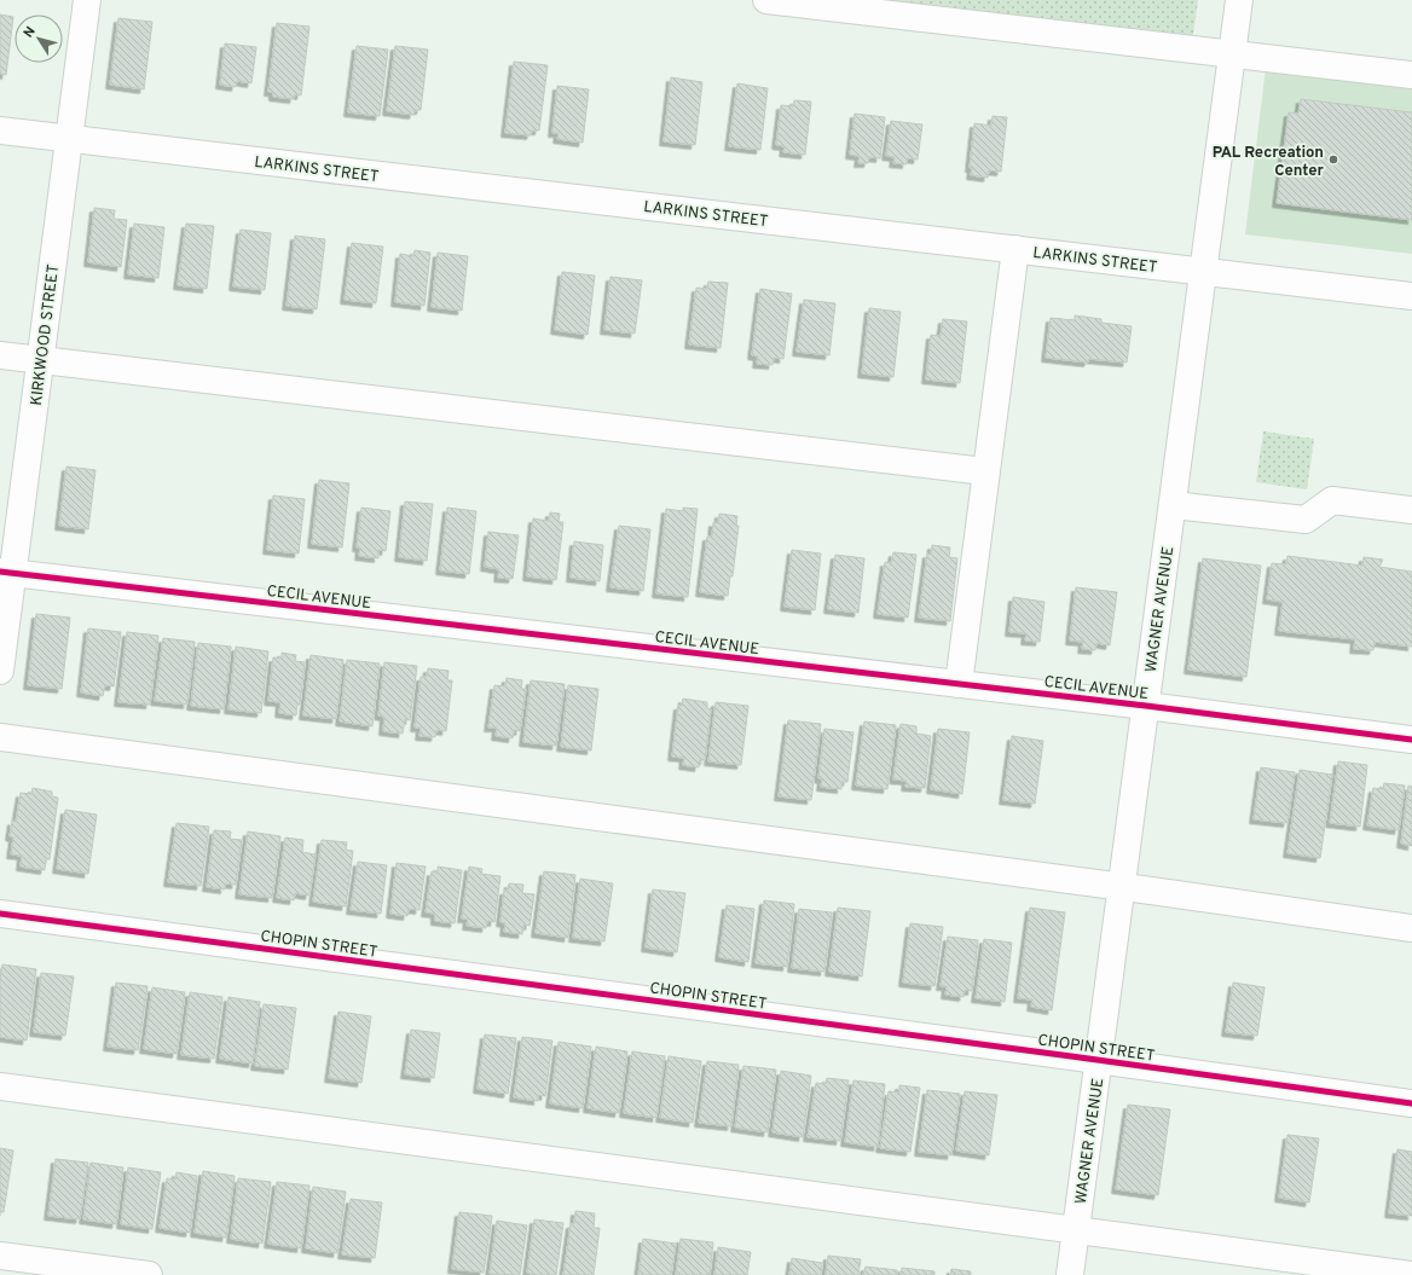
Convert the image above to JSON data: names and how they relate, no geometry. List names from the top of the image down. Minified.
{"streets":{"street":["LARKINS STREET","KIRKWOOD STREET","CECIL AVENUE","WAGNER AVENUE","CHOPIN STREET"]},"crossings":[["LARKINS STREET","KIRKWOOD STREET"],["LARKINS STREET","WAGNER AVENUE"],["KIRKWOOD STREET","CECIL AVENUE"],["CECIL AVENUE","WAGNER AVENUE"],["WAGNER AVENUE","CHOPIN STREET"]],"places":["PAL Recreation Center"],"north":"top left"}
